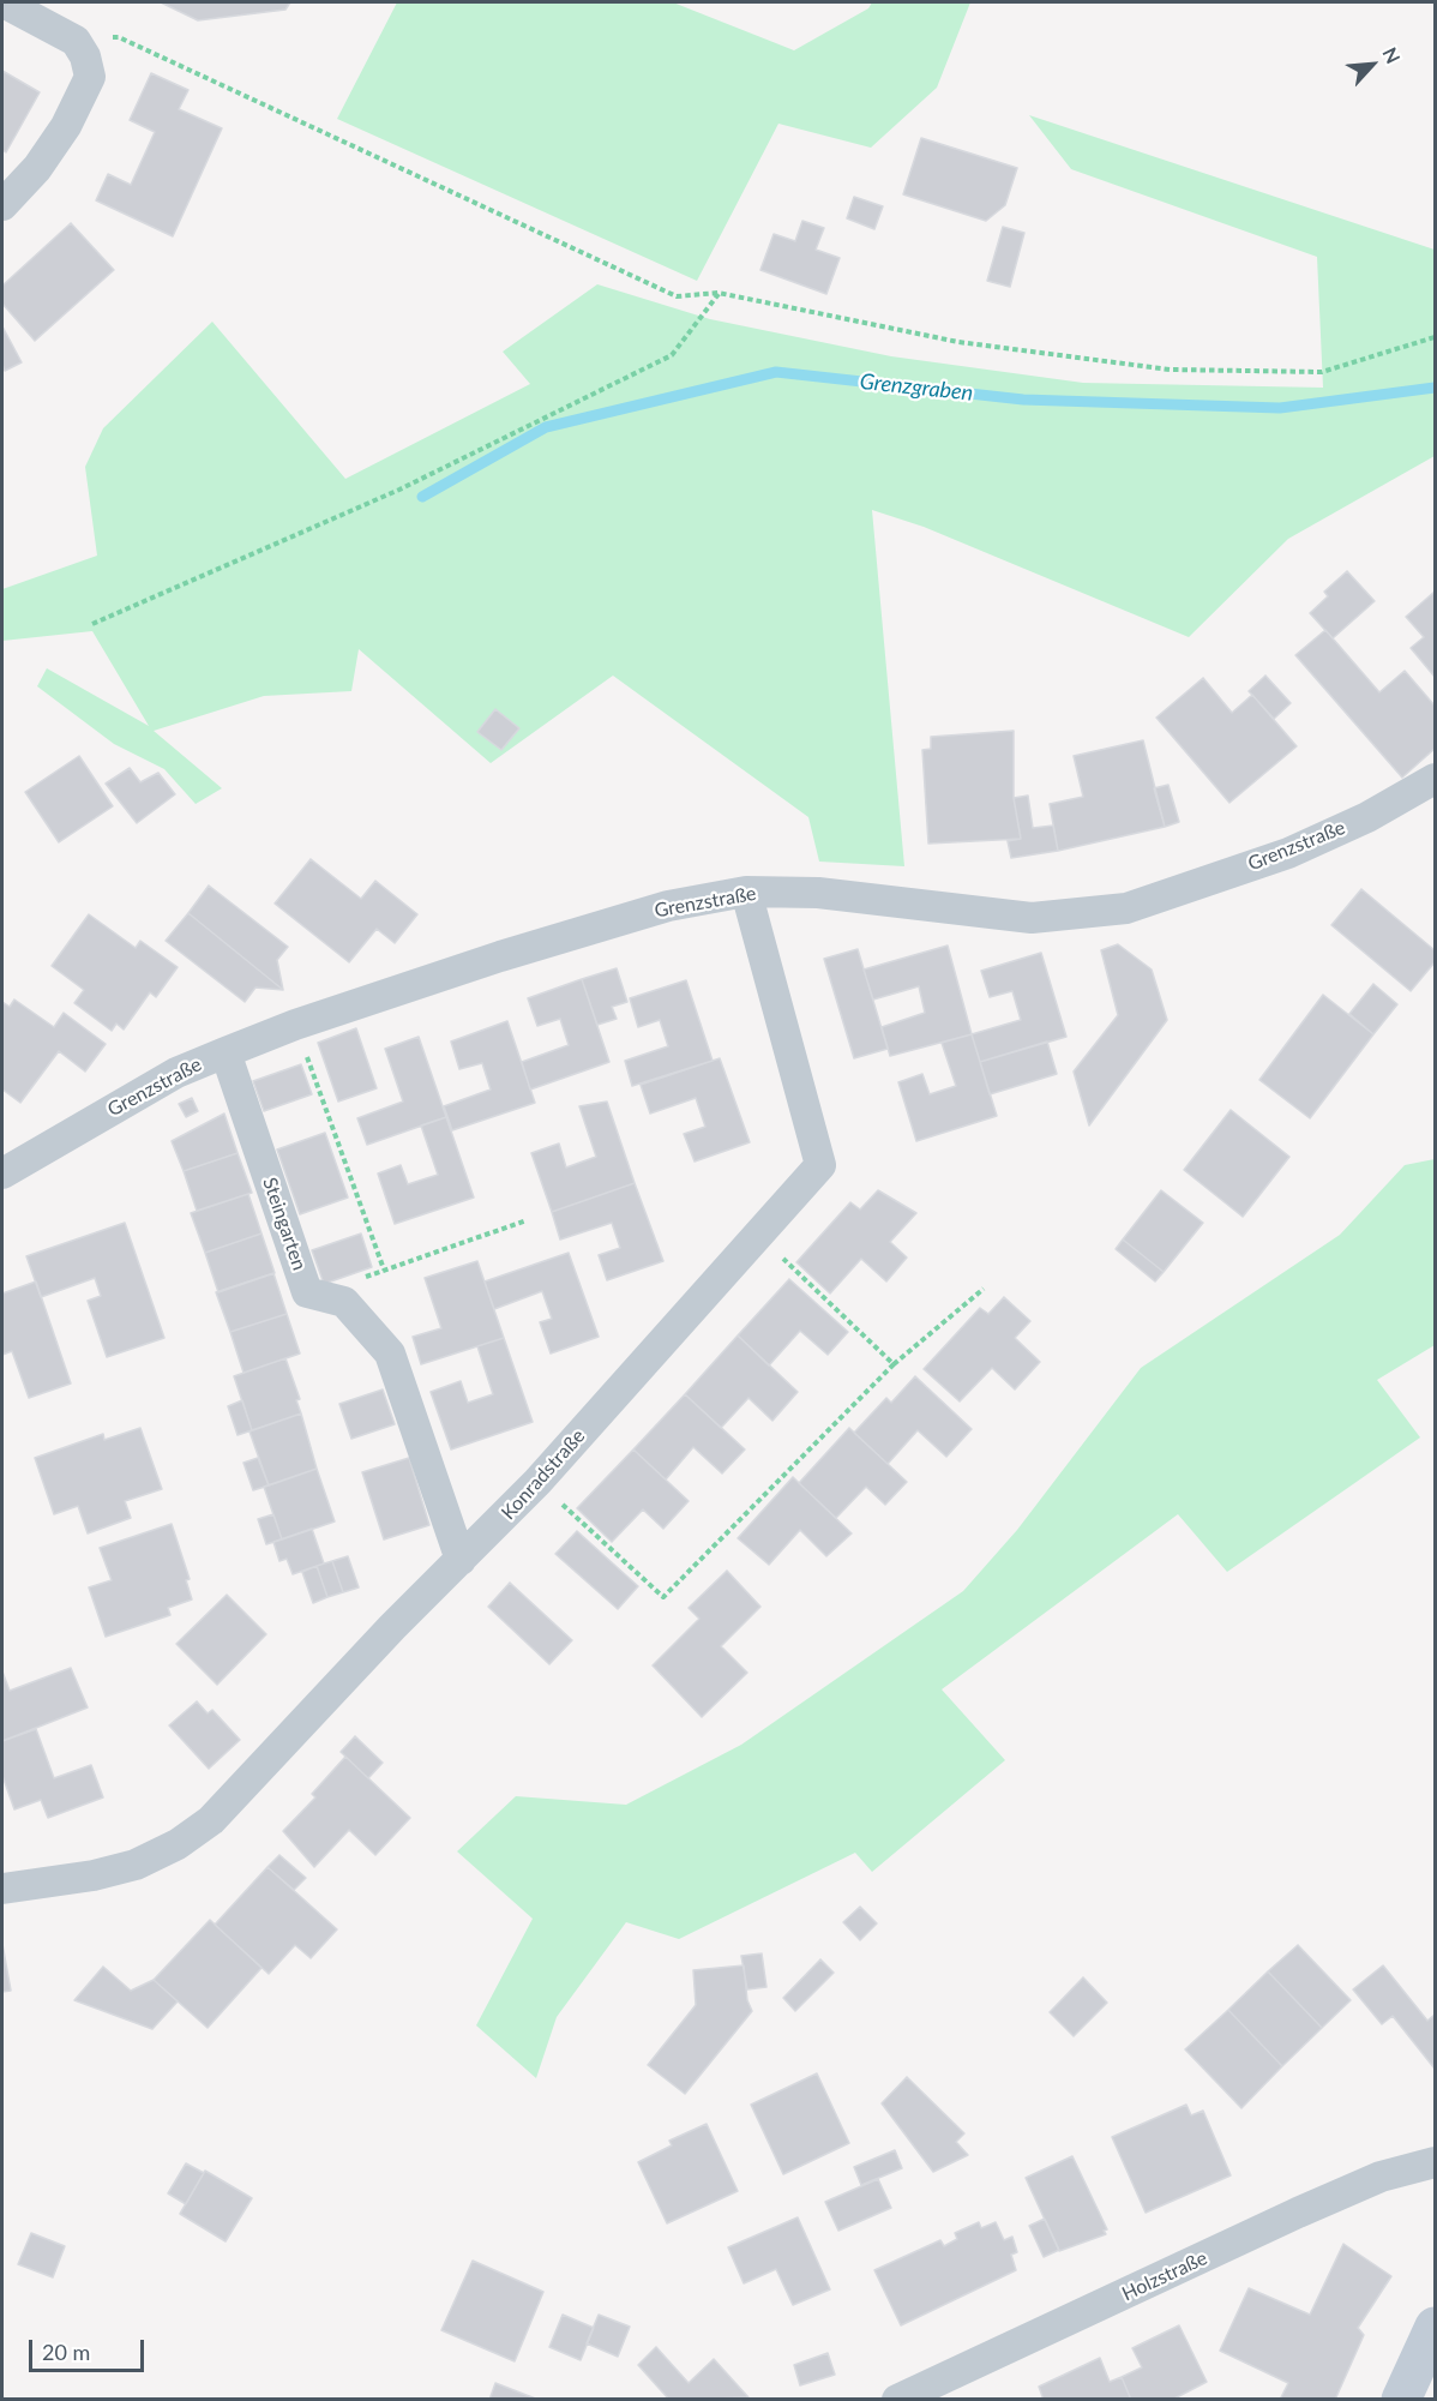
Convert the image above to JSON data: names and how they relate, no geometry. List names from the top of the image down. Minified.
{"streets":{"street":["Grenzstraße","Steingarten","Konradstraße","Holzstraße"]},"crossings":[["Grenzstraße","Steingarten"],["Grenzstraße","Konradstraße"]],"water":["Grenzgraben"],"scale_bar":"20 m","north":"top right"}
